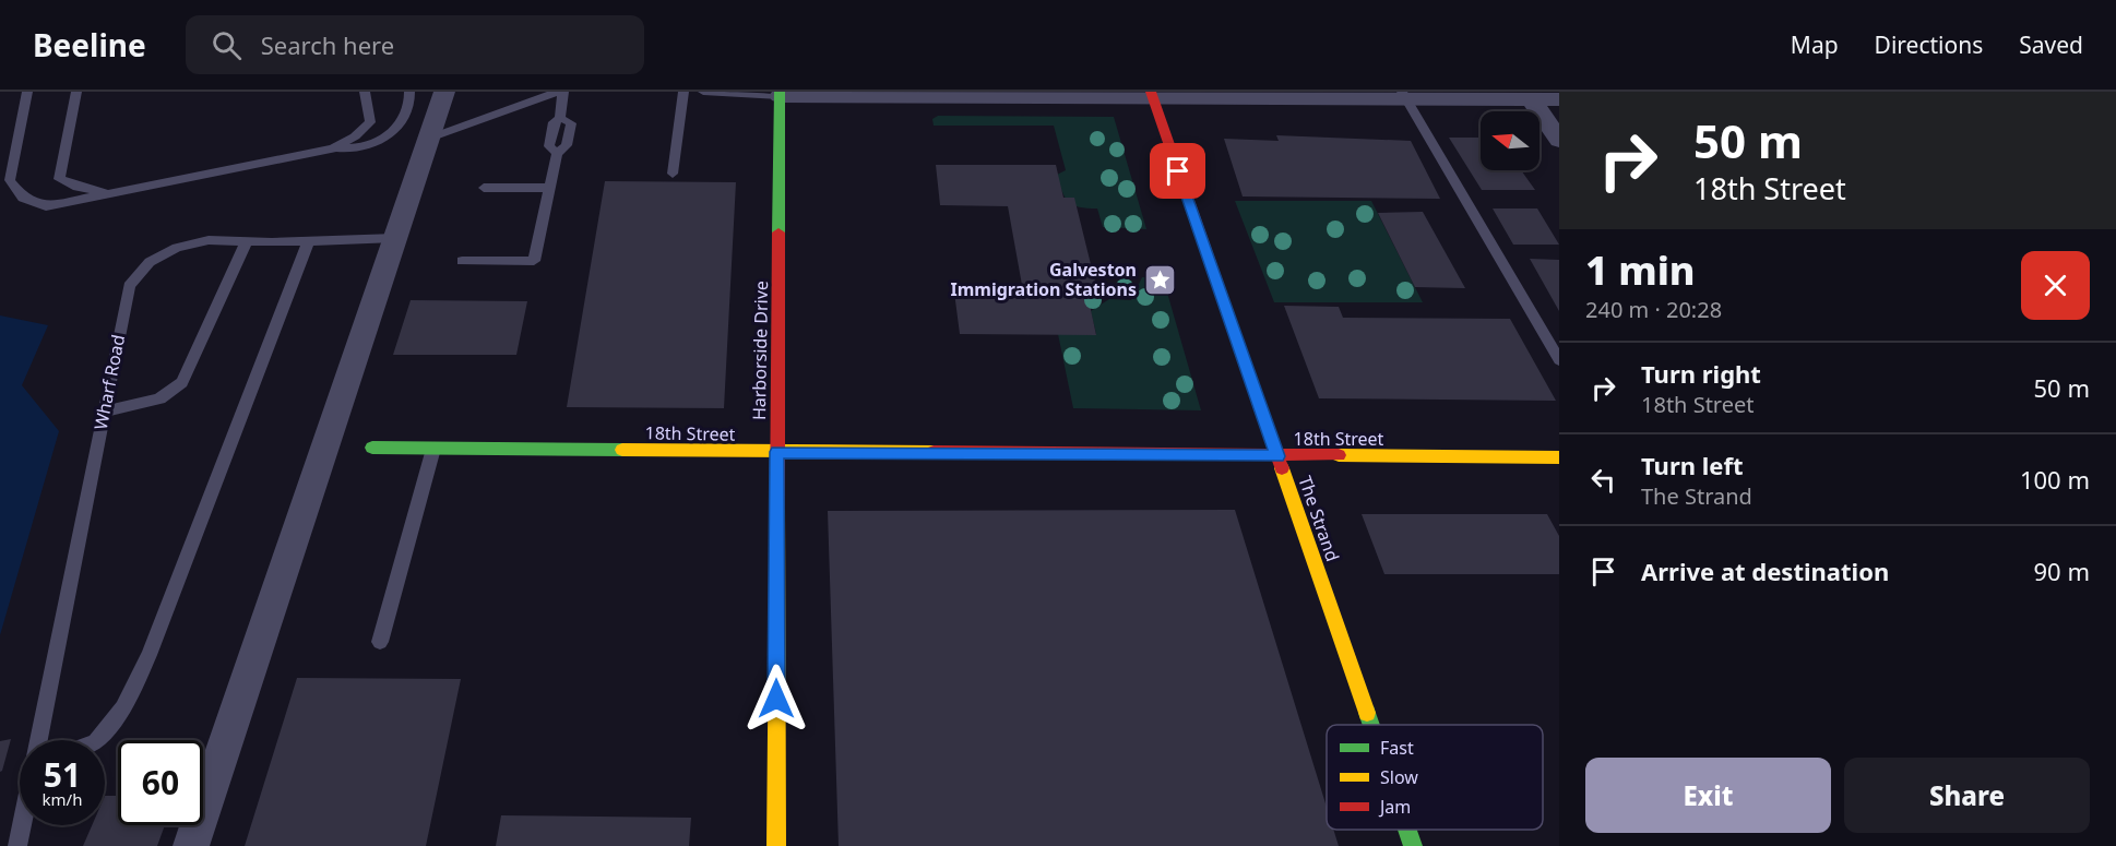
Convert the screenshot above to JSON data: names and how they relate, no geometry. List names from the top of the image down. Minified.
{"streets":{"street":["Harborside Drive","18th Street","The Strand"],"lane":["Wharf Road"]},"crossings":[["Harborside Drive","18th Street"],["18th Street","The Strand"]],"places":{"place":["Galveston Immigration Stations"]},"legend":["Fast","Slow","Jam"],"north":"left","page":{"header":"Beeline","search":"Search here","nav":["Map","Directions","Saved"],"turn":["50 m","18th Street"],"heading":["1 min","240 m · 20:28"],"list":[{"name":"Turn right","note":"18th Street","value":"50 m"},{"name":"Turn left","note":"The Strand","value":"100 m"},{"name":"Arrive at destination","value":"90 m"}],"speed":"51 km/h","limit":"60","buttons":["Exit","Share"]}}
